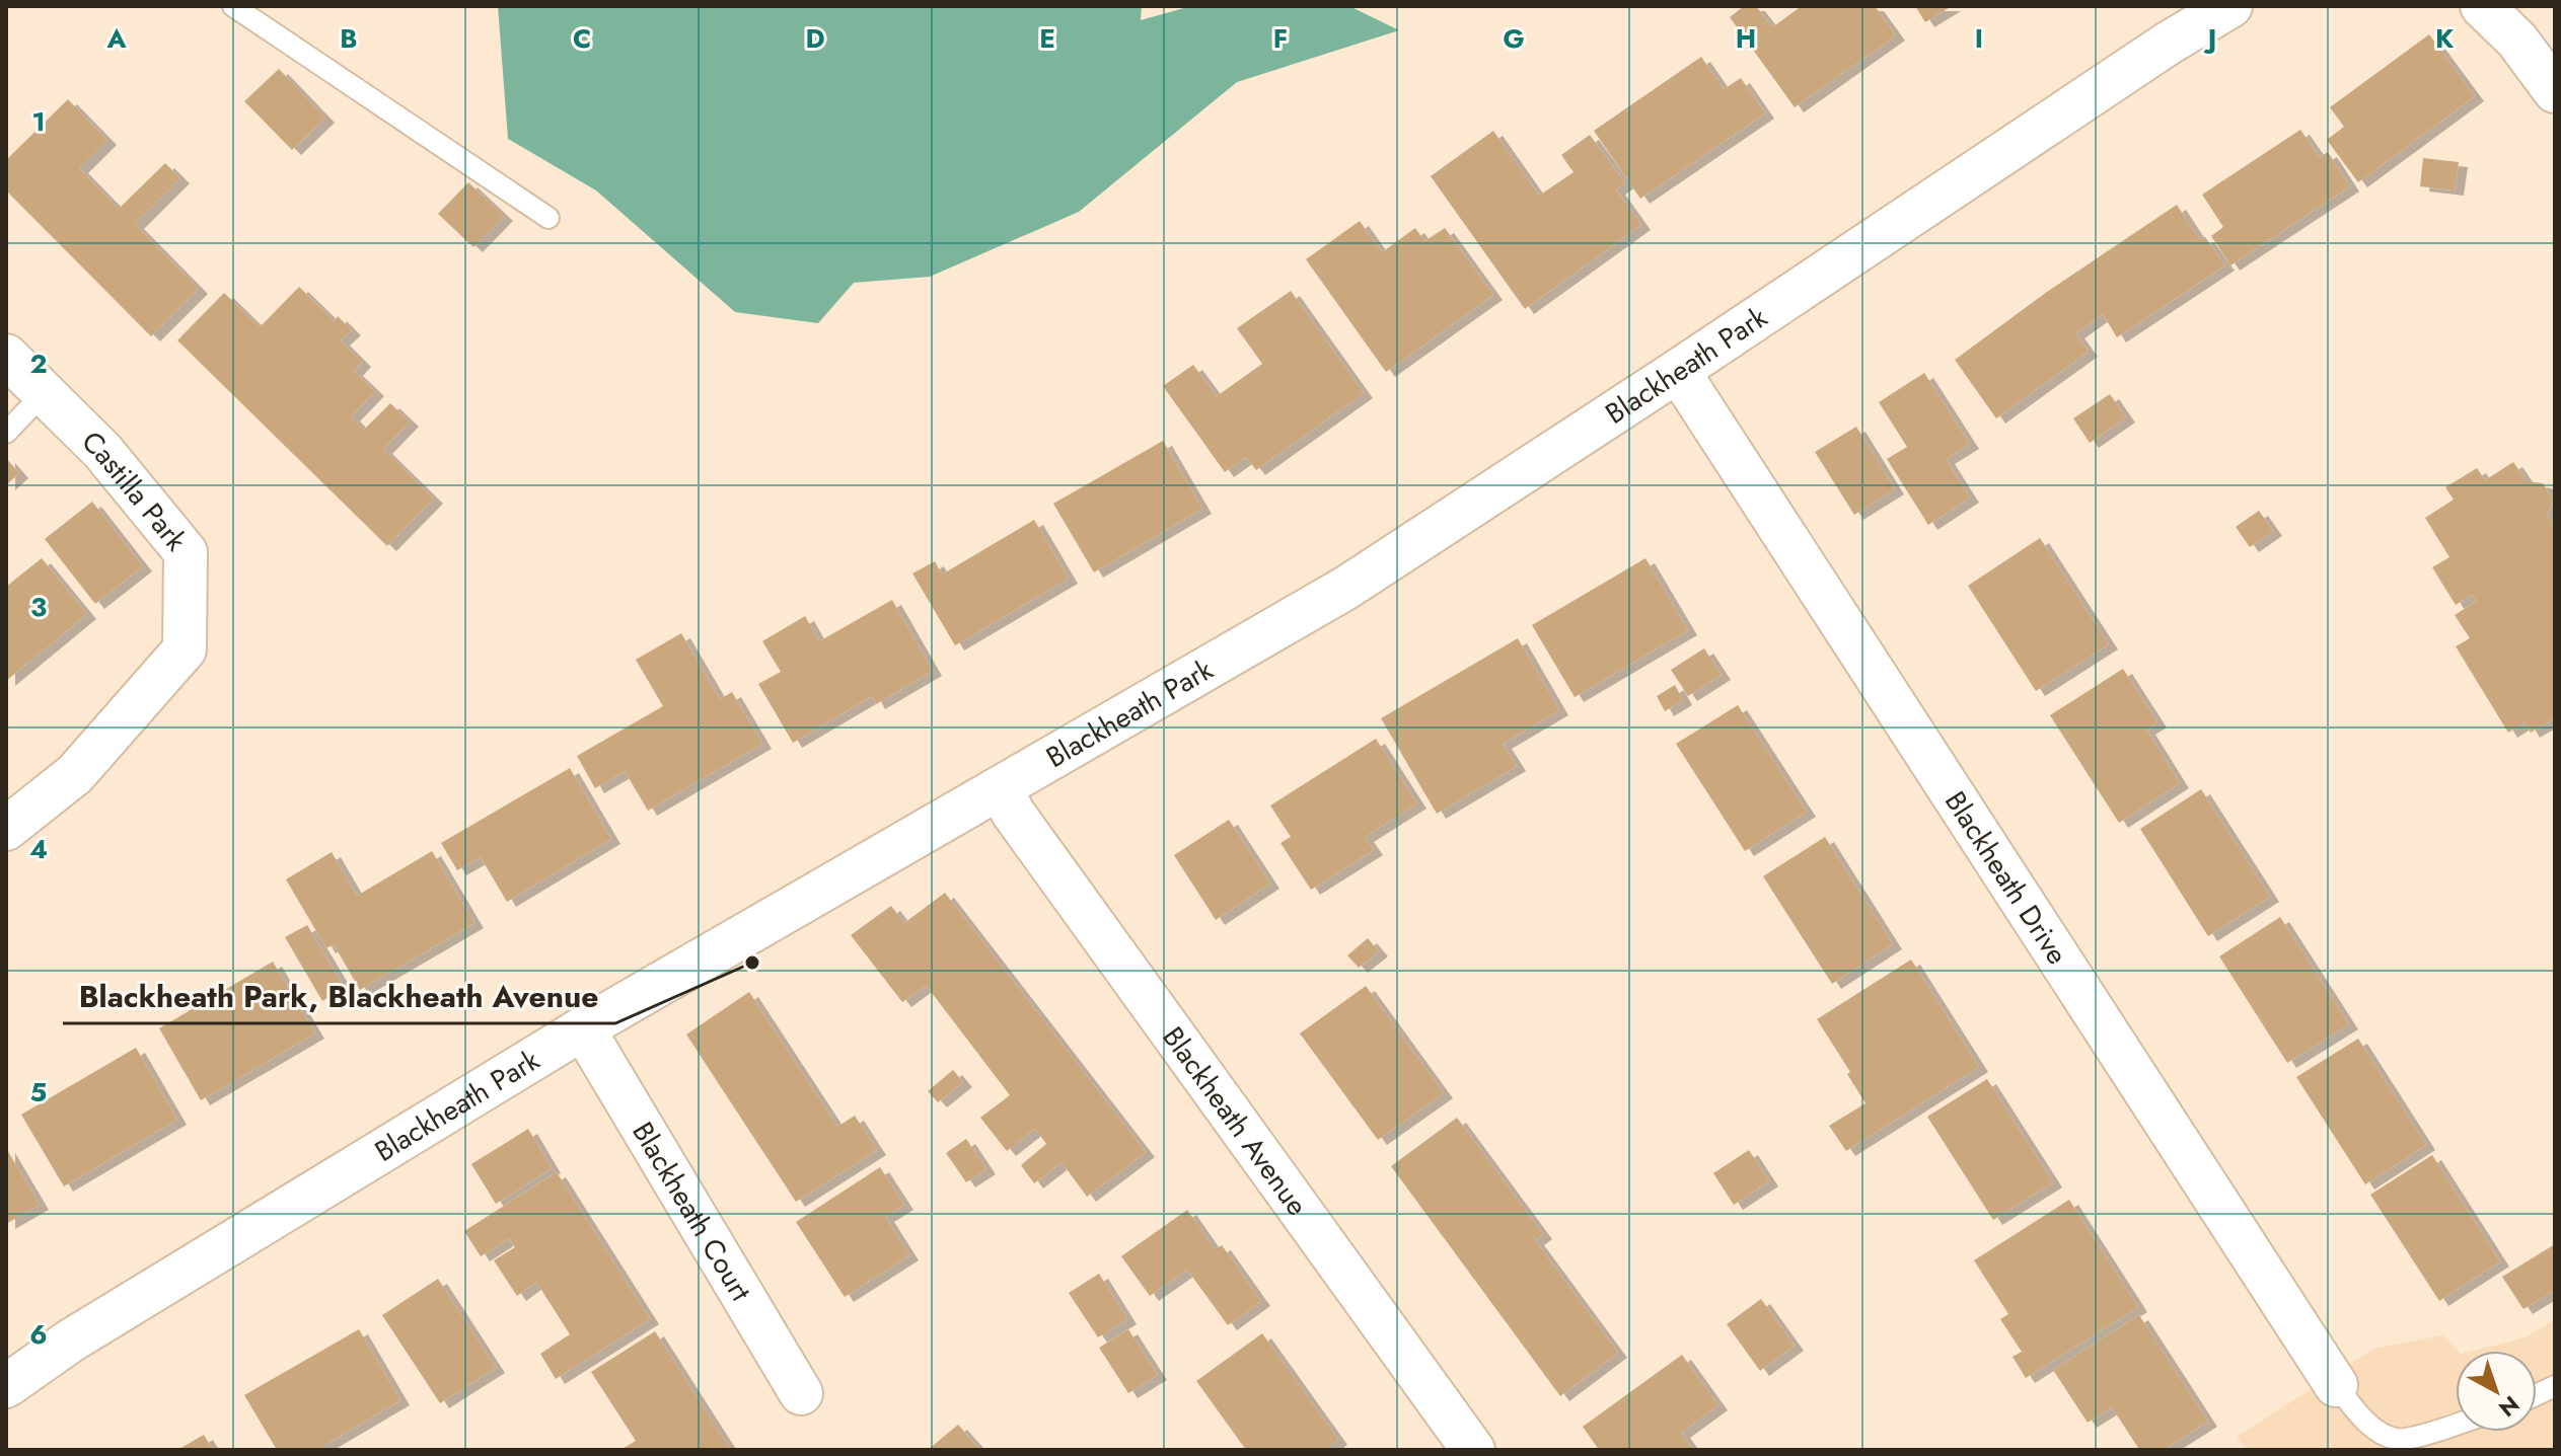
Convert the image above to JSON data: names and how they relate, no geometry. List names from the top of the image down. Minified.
{"streets":{"street":["Blackheath Park","Castilla Park","Blackheath Drive","Blackheath Avenue","Blackheath Court"]},"crossings":[["Blackheath Park","Blackheath Drive"],["Blackheath Park","Blackheath Avenue"],["Blackheath Park","Blackheath Court"]],"places":["Blackheath Park, Blackheath Avenue"],"north":"bottom right","grid":{"columns":["A","B","C","D","E","F","G","H","I","J","K"],"rows":["1","2","3","4","5","6"]}}
